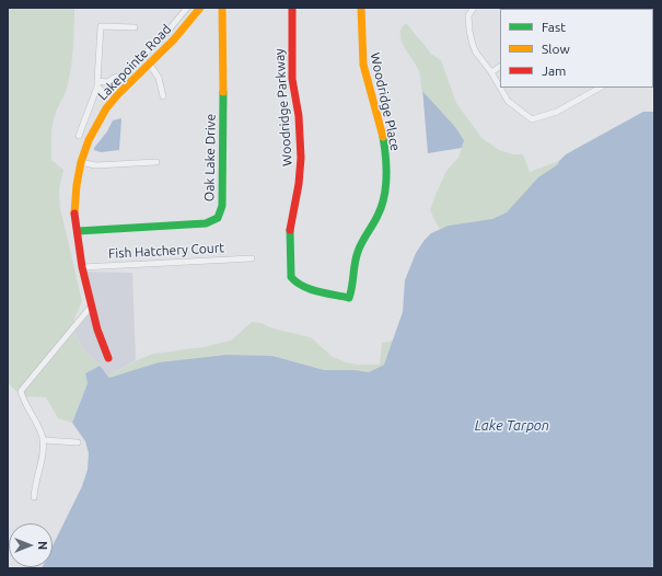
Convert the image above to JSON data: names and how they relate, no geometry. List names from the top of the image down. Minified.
{"streets":{"street":["Lakepointe Road","Woodridge Place","Woodridge Parkway","Oak Lake Drive","Fish Hatchery Court"]},"crossings":[["Lakepointe Road","Oak Lake Drive"],["Lakepointe Road","Fish Hatchery Court"],["Woodridge Place","Woodridge Parkway"]],"water":["Lake Tarpon"],"legend":["Fast","Slow","Jam"],"north":"right"}
